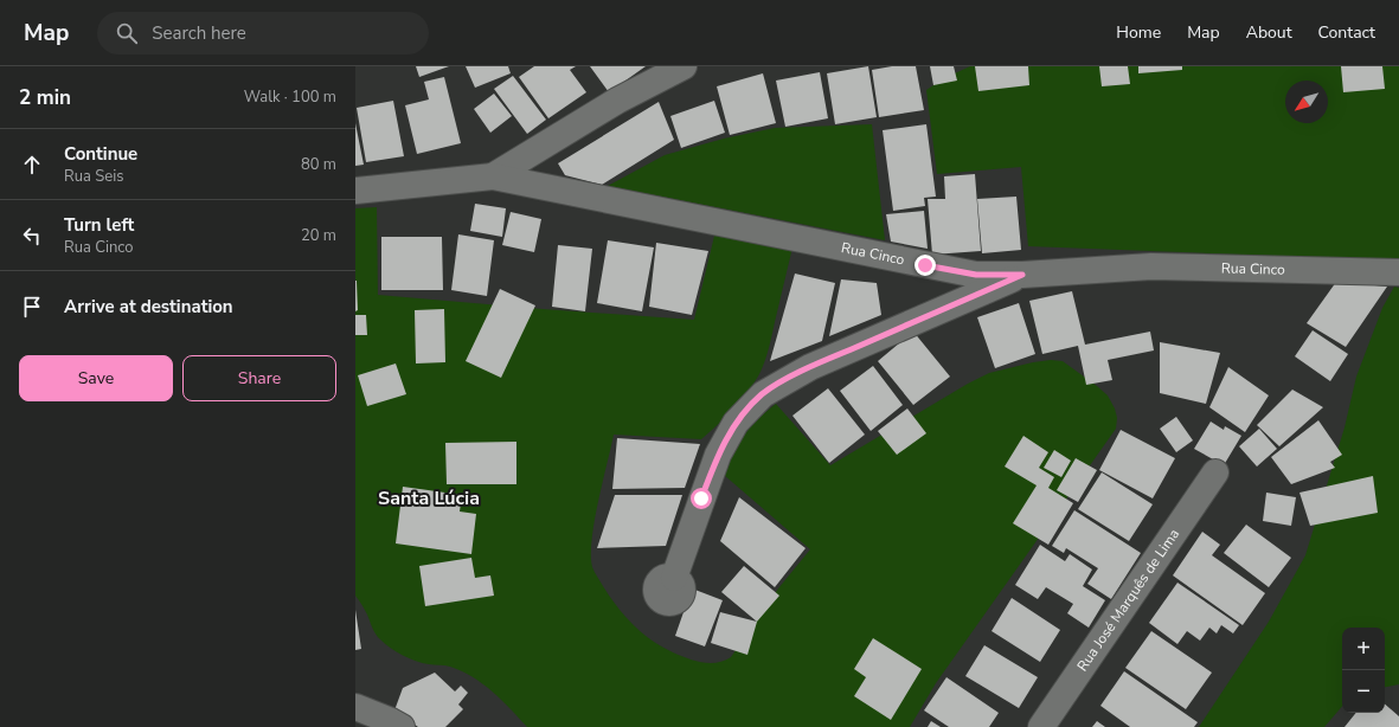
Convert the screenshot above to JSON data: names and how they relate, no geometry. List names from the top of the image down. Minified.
{"streets":{"street":["Rua Cinco","Rua José Marquês de Lima"]},"districts":["Santa Lúcia"],"north":"bottom left","page":{"header":"Map","search":"Search here","nav":["Home","Map","About","Contact"],"heading":["2 min","Walk · 100 m"],"list":[["Continue","Rua Seis","80 m"],["Turn left","Rua Cinco","20 m"],"Arrive at destination"],"buttons":["Save","Share"],"map_buttons":["+","−"]}}
